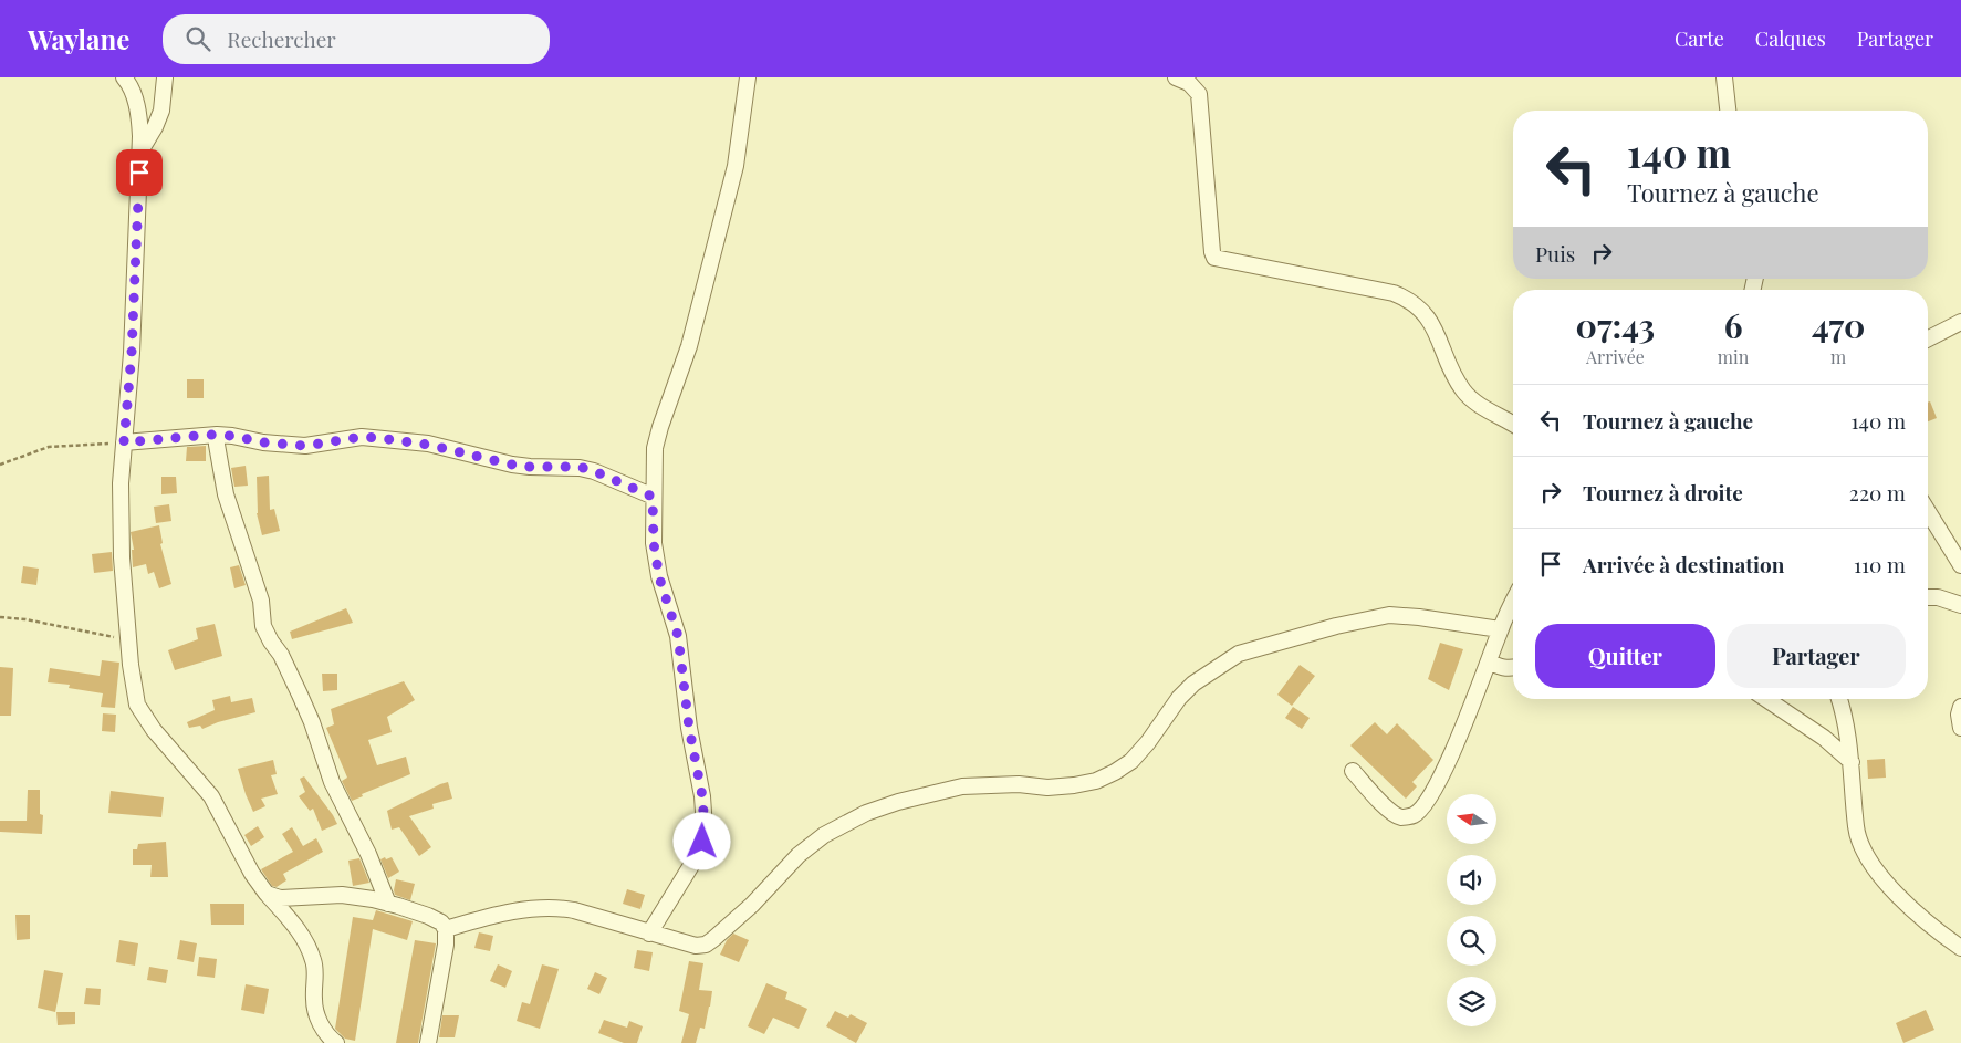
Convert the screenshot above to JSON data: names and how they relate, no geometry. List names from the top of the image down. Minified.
{"north":"left","page":{"header":"Waylane","search":"Rechercher","nav":["Carte","Calques","Partager"],"turn":["140 m","Tournez à gauche"],"then":"Puis","eta":["07:43","Arrivée","6","min","470","m"],"list":[{"name":"Tournez à gauche","value":"140 m"},{"name":"Tournez à droite","value":"220 m"},{"name":"Arrivée à destination","value":"110 m"}],"buttons":["Quitter","Partager"]}}
